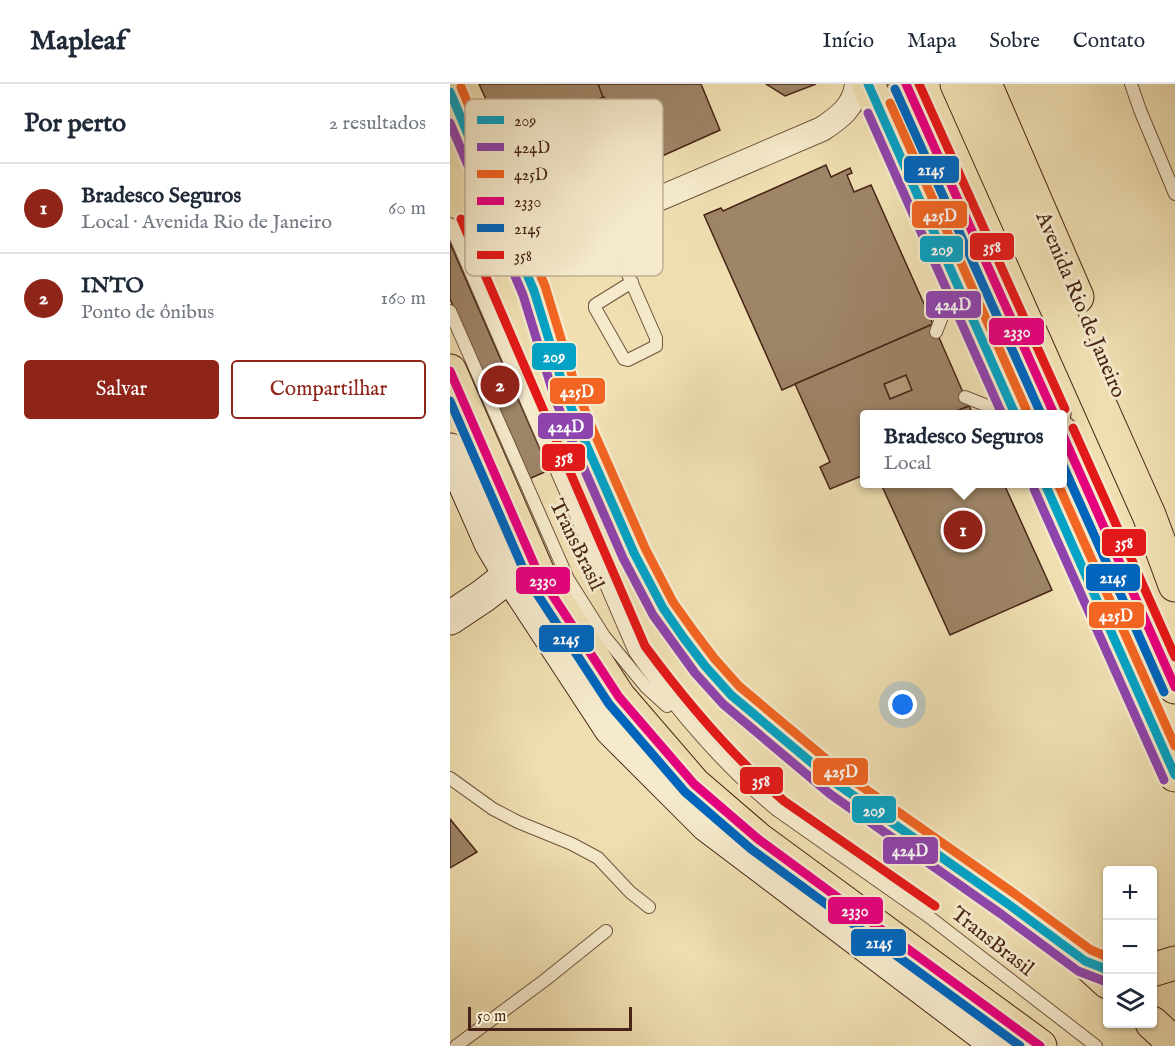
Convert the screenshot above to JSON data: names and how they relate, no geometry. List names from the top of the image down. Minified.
{"streets":{"highway":["Avenida Rio de Janeiro"],"lane":["TransBrasil"]},"lines":["transit line 209","transit line 2330","transit line 358","transit line 425D","transit line 2145","transit line 424D"],"legend":["209","424D","425D","2330","2145","358"],"scale_bar":"50 m","page":{"header":"Mapleaf","nav":["Início","Mapa","Sobre","Contato"],"heading":["Por perto","2 resultados"],"list":[{"mark":"1","name":"Bradesco Seguros","note":"Local · Avenida Rio de Janeiro","value":"60 m"},{"mark":"2","name":"INTO","note":"Ponto de ônibus","value":"160 m"}],"buttons":["Salvar","Compartilhar"],"pins":["2","1"],"popup":["Bradesco Seguros","Local"],"map_buttons":["+","−"],"scale":"50 m"}}
